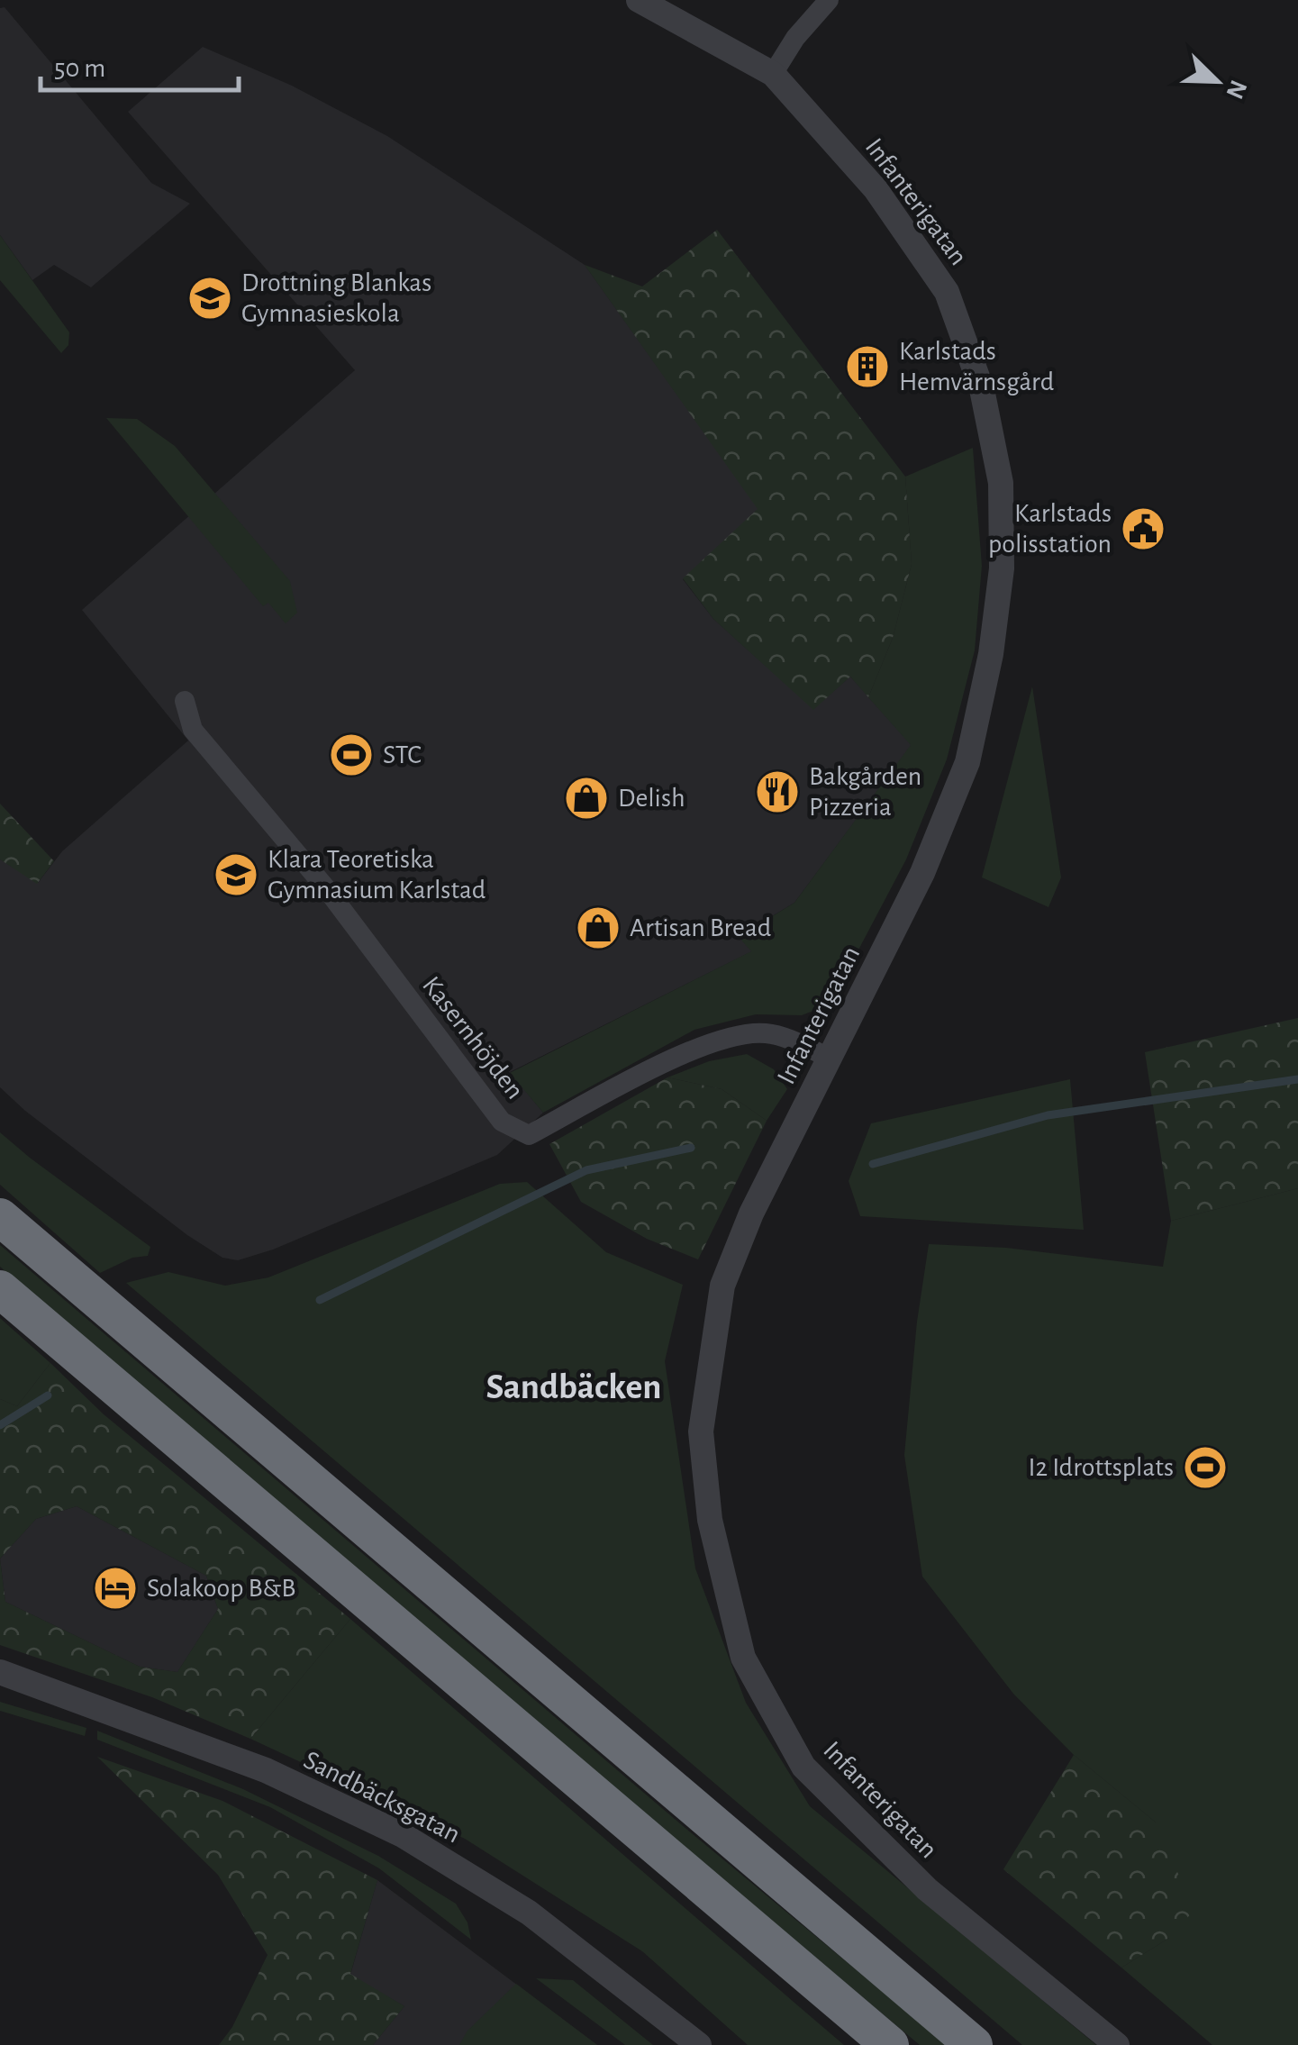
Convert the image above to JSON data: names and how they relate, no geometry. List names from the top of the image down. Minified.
{"streets":{"street":["Infanterigatan","Kasernhöjden","Sandbäcksgatan"]},"crossings":[["Infanterigatan","Kasernhöjden"]],"districts":["Sandbäcken"],"places":{"school or university":["Drottning Blankas Gymnasieskola","Klara Teoretiska Gymnasium Karlstad"],"building":["Karlstads Hemvärnsgård"],"public building":["Karlstads polisstation"],"sports":["STC","I2 Idrottsplats"],"restaurant":["Bakgården Pizzeria"],"shop":["Delish","Artisan Bread"],"hotel":["Solakoop B&B"]},"scale_bar":"50 m","north":"bottom right"}
